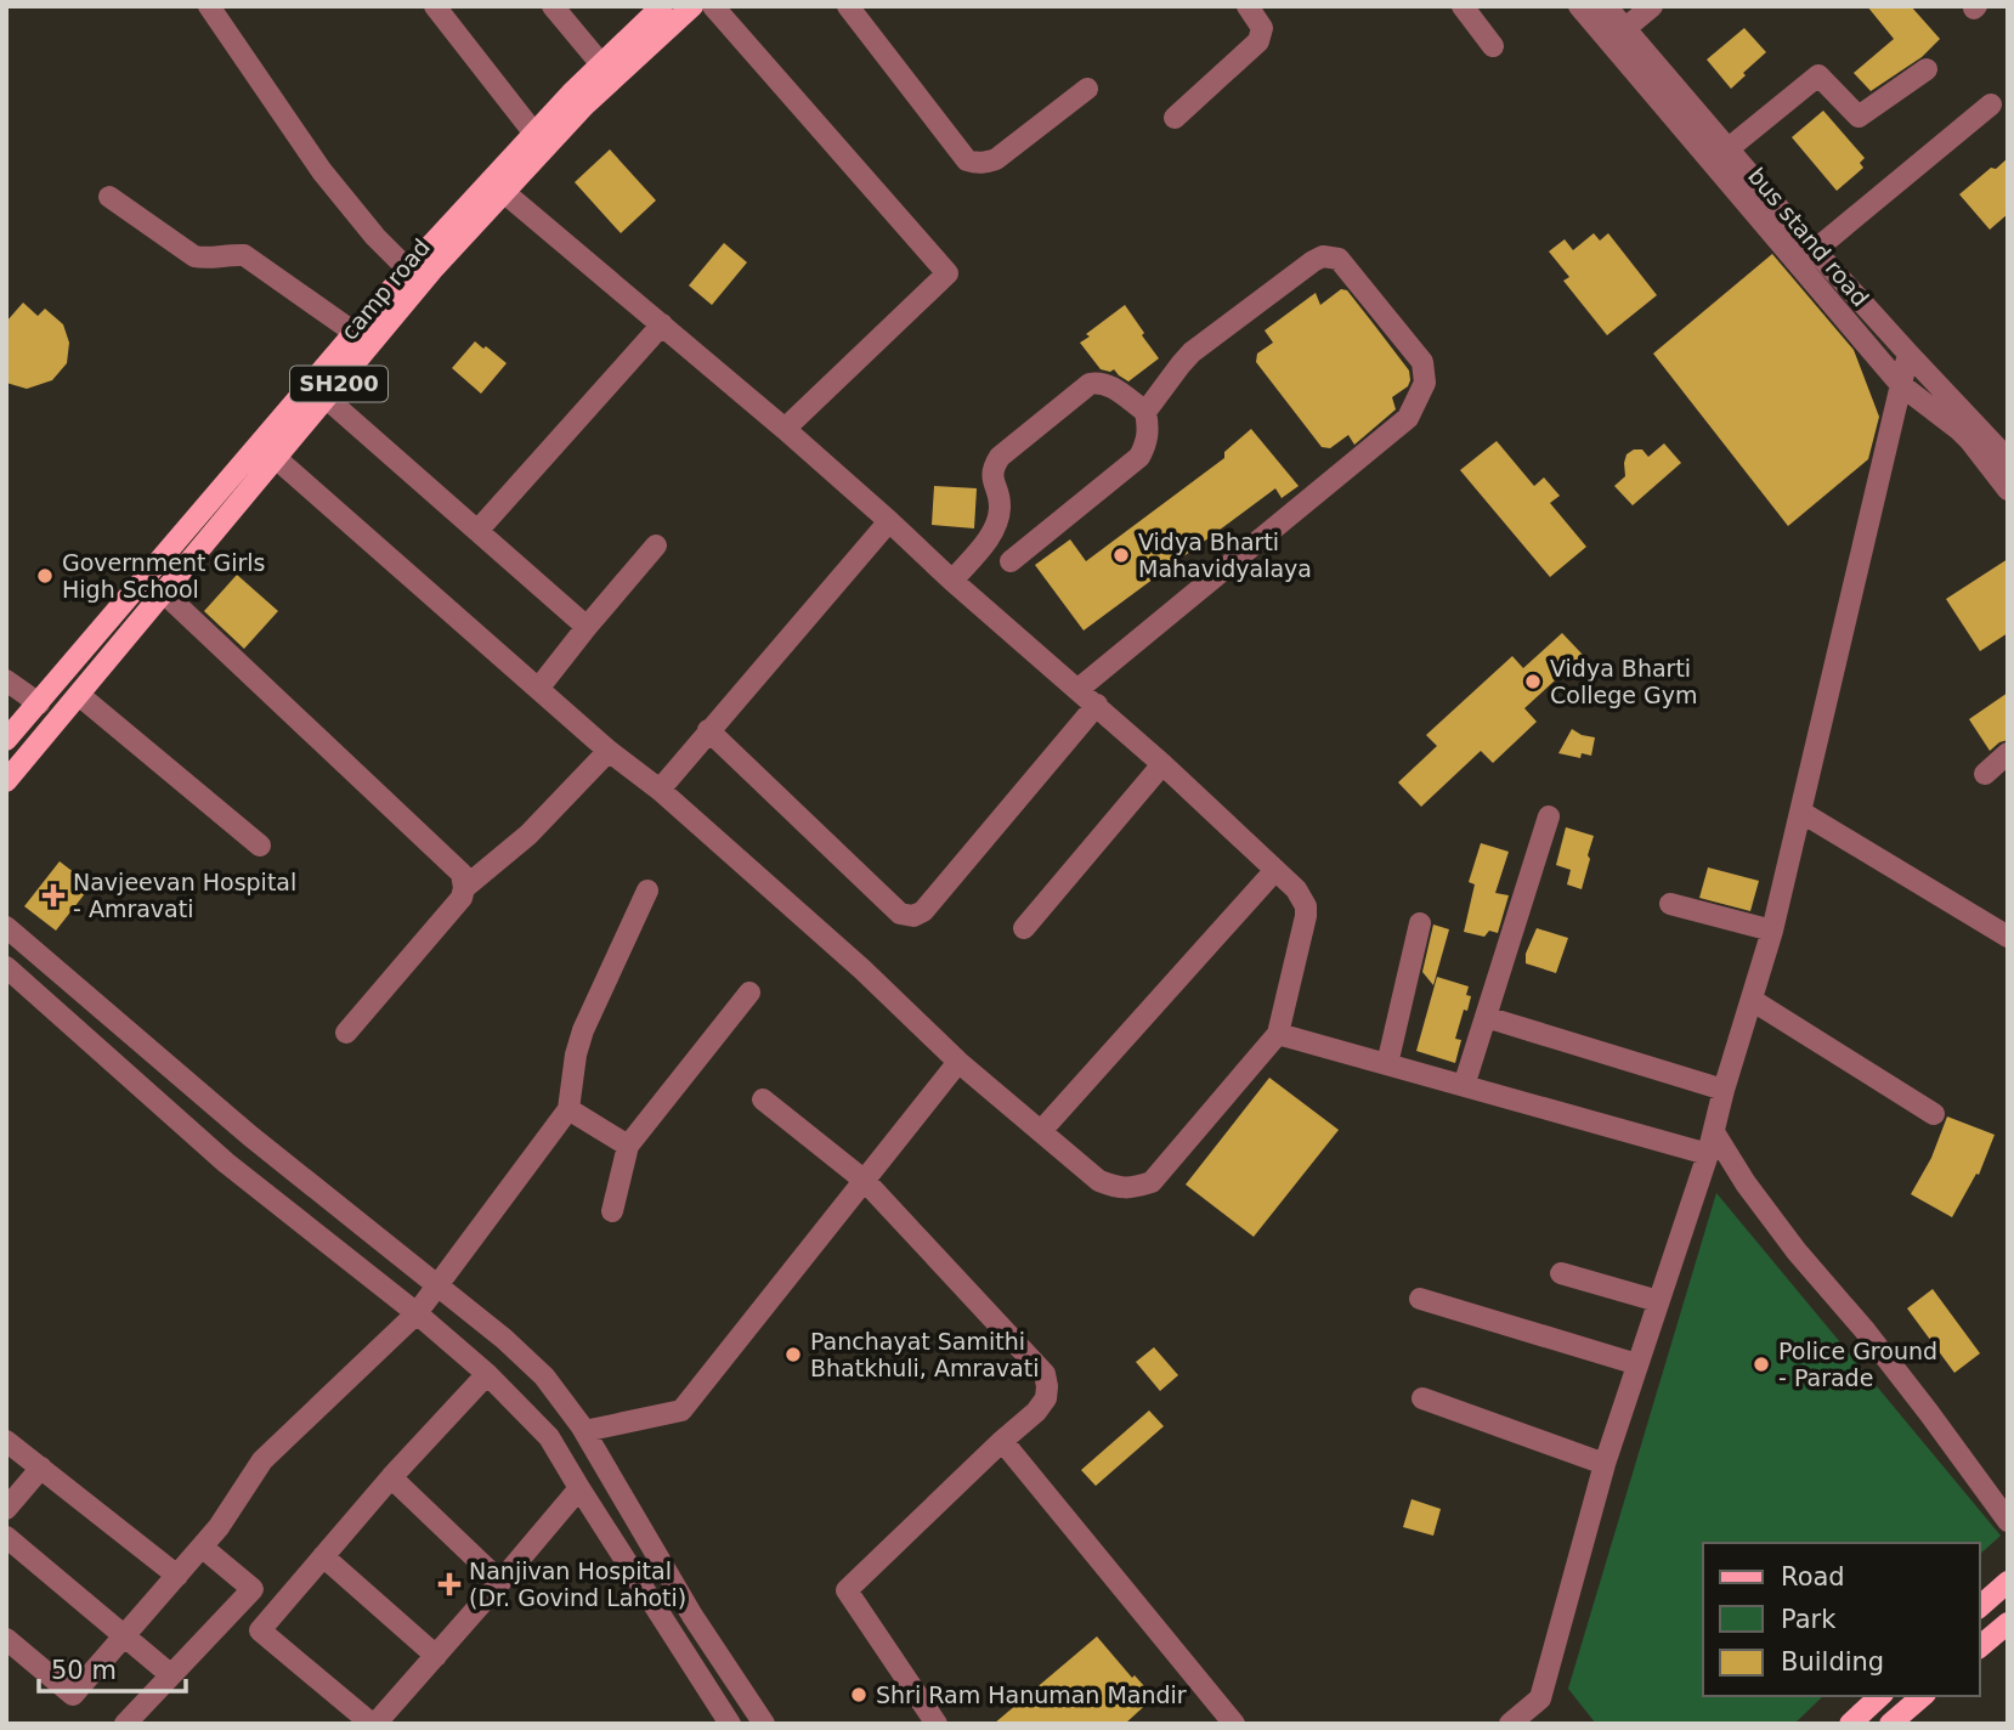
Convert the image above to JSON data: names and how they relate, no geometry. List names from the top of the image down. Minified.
{"streets":{"main road":["camp road","SH200"],"street":["bus stand road"]},"places":{"other":["Vidya Bharti Mahavidyalaya","Government Girls High School","Vidya Bharti College Gym","Panchayat Samithi Bhatkhuli, Amravati","Police Ground - Parade","Shri Ram Hanuman Mandir"],"health":["Navjeevan Hospital - Amravati","Nanjivan Hospital (Dr. Govind Lahoti)"]},"legend":["Road","Park","Building"],"scale_bar":"50 m"}
